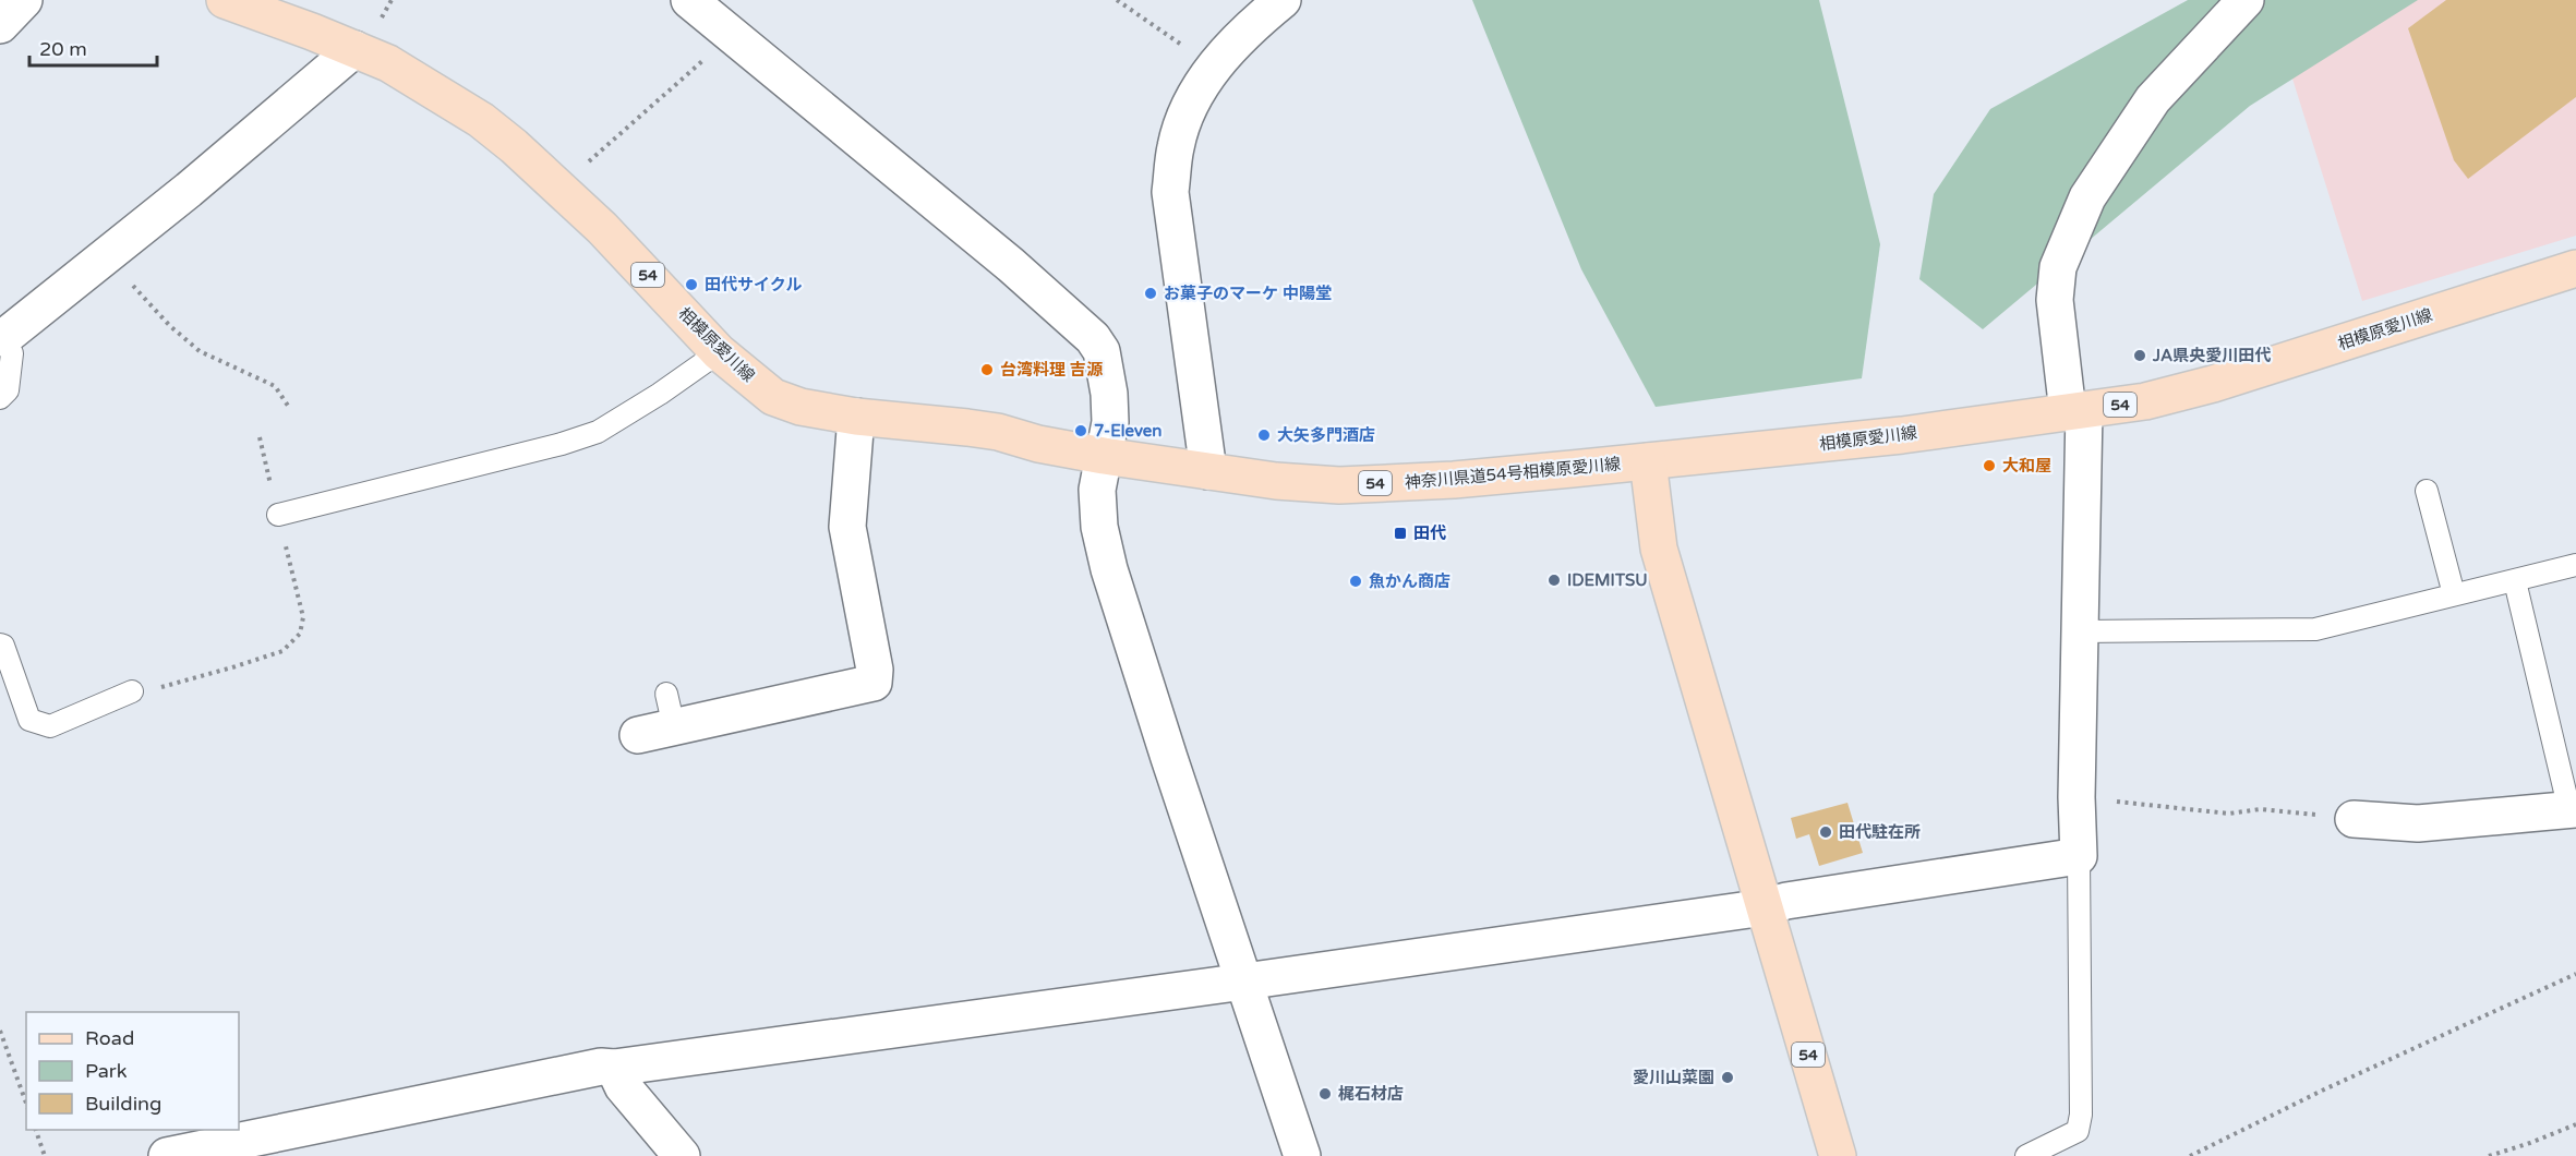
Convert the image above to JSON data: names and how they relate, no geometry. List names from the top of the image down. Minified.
{"streets":{"main road":["54","相模原愛川線","神奈川県道54号相模原愛川線"]},"crossings":[["54","相模原愛川線"],["54","神奈川県道54号相模原愛川線"],["相模原愛川線","神奈川県道54号相模原愛川線"]],"places":{"other":["田代サイクル","お菓子のマーケ 中陽堂","JA県央愛川田代","台湾料理 吉源","7-Eleven","大矢多門酒店","大和屋","IDEMITSU","魚かん商店","田代駐在所","愛川山菜園","梶石材店"],"transit":["田代"]},"legend":["Road","Park","Building"],"scale_bar":"20 m"}
